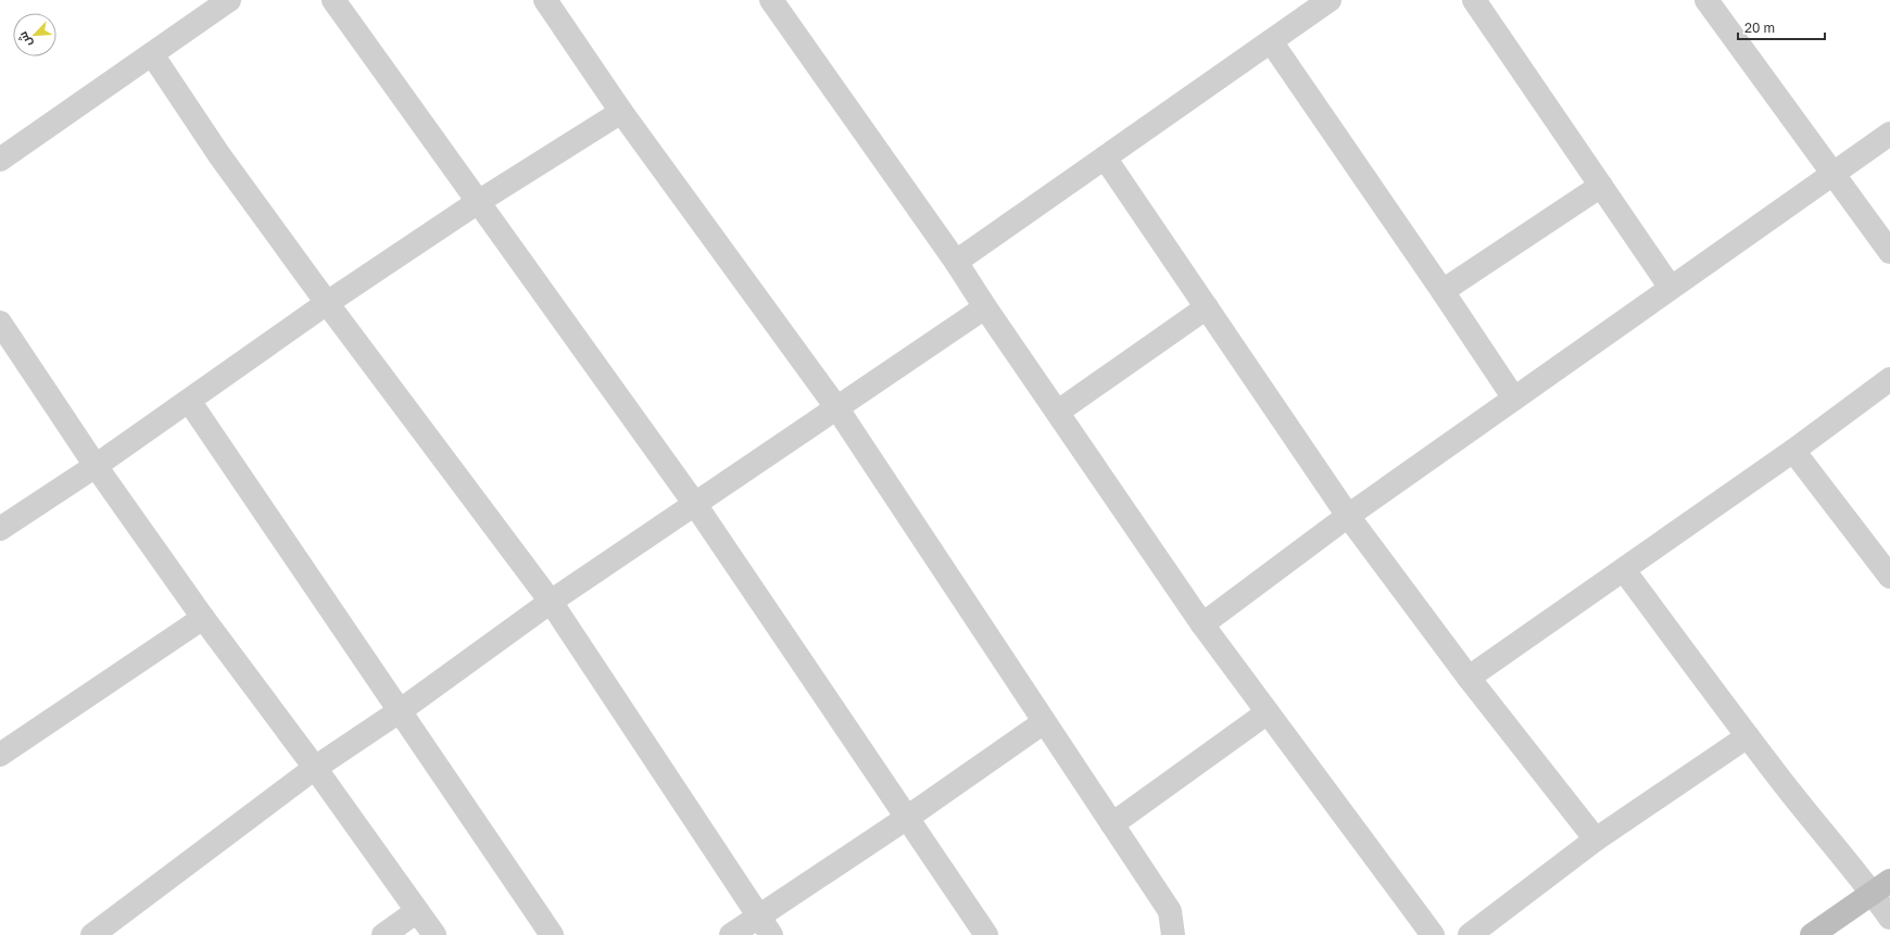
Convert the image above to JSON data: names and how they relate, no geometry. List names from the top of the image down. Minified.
{"scale_bar":"20 m","north":"bottom left"}
